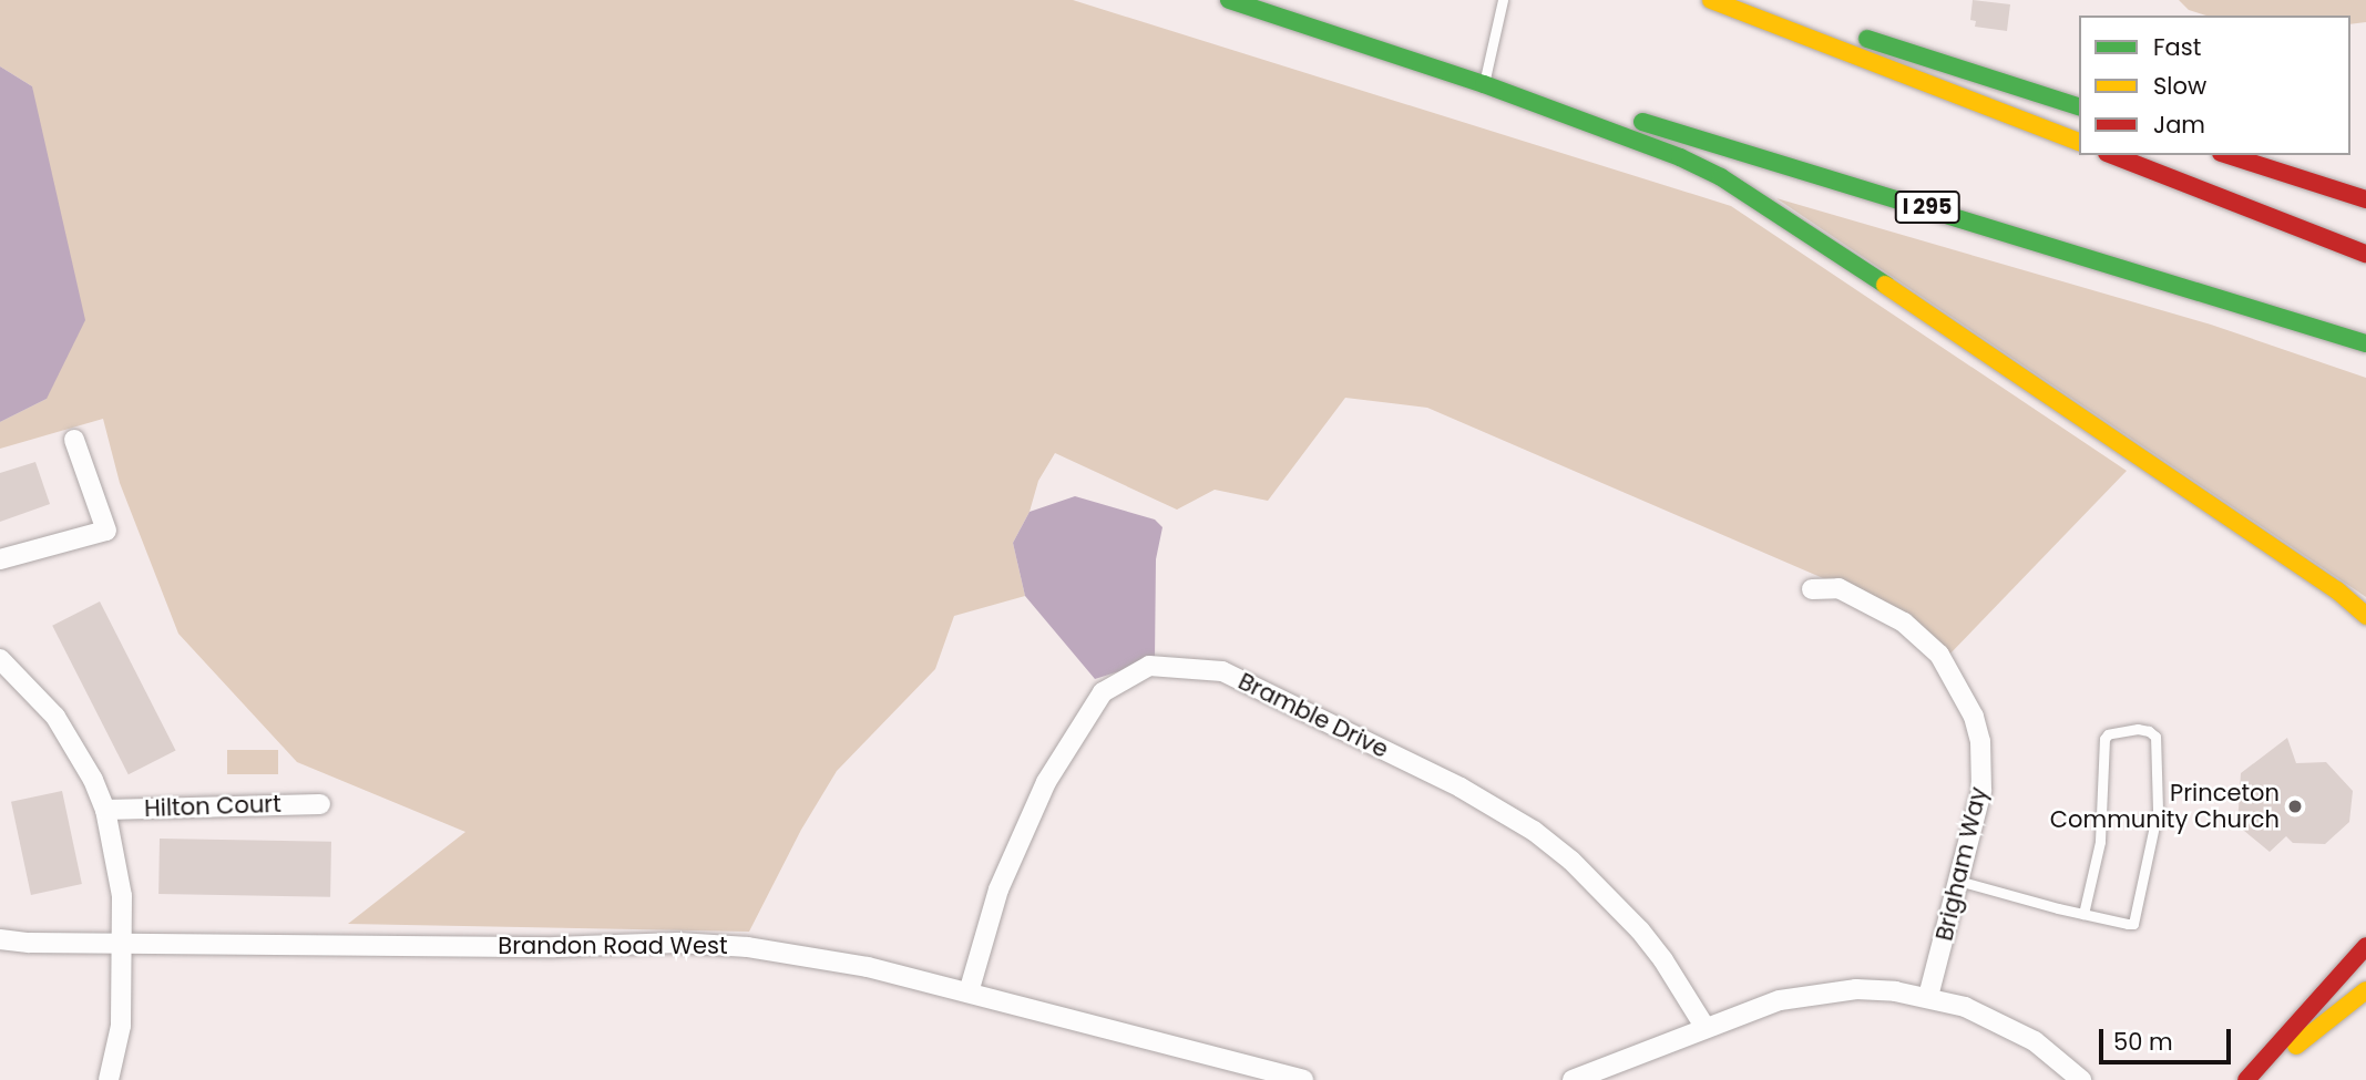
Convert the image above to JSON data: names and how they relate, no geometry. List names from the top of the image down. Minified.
{"streets":{"highway":["I 295"],"street":["Bramble Drive","Hilton Court","Brigham Way","Brandon Road West"]},"crossings":[["Bramble Drive","Brandon Road West"]],"places":["Princeton Community Church"],"legend":["Fast","Slow","Jam"],"scale_bar":"50 m"}
